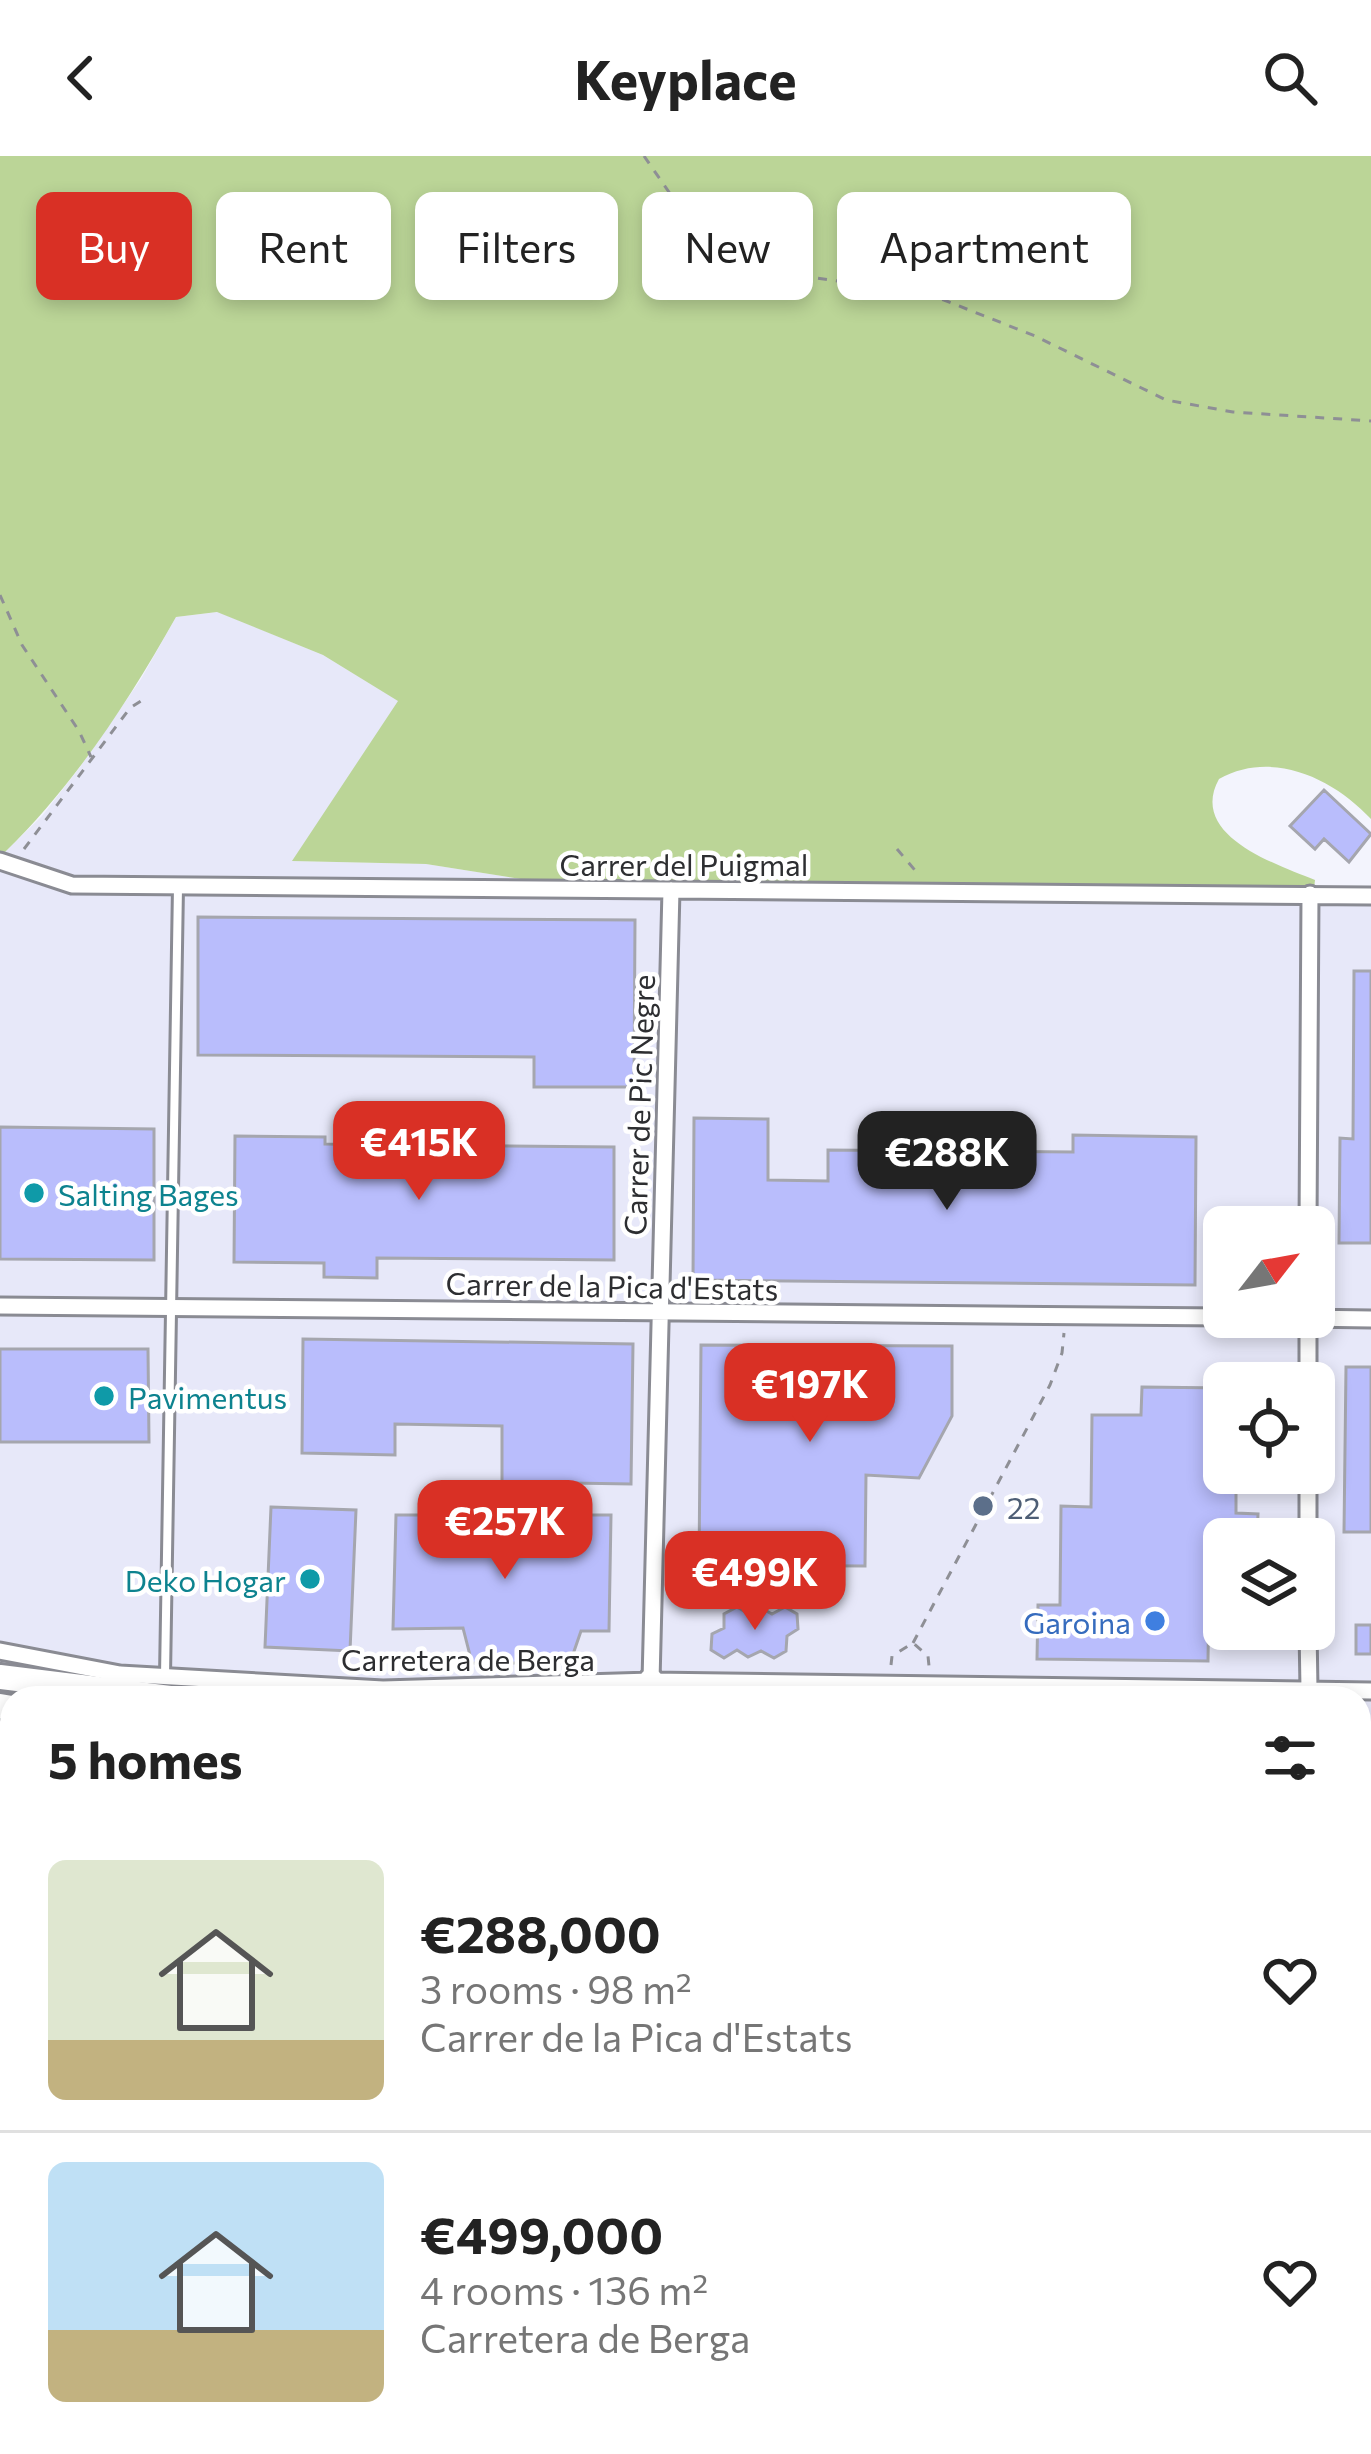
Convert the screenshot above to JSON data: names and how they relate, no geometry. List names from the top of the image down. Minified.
{"streets":{"street":["Carrer del Puigmal","Carrer de Pic Negre","Carrer de la Pica d'Estats","Carretera de Berga"]},"crossings":[["Carrer del Puigmal","Carrer de Pic Negre"],["Carrer de Pic Negre","Carrer de la Pica d'Estats"]],"places":["Salting Bages","Pavimentus","22","Deko Hogar","Garoina"],"north":"top right","page":{"header":"Keyplace","chip":["Buy","Rent","Filters","New","Apartment"],"price":["€415K","€288K","€197K","€257K","€499K"],"heading":"5 homes","list":[{"name":"€288,000","note":"3 rooms · 98 m² · Carrer de la Pica d'Estats"},{"name":"€499,000","note":"4 rooms · 136 m² · Carretera de Berga"}]}}
